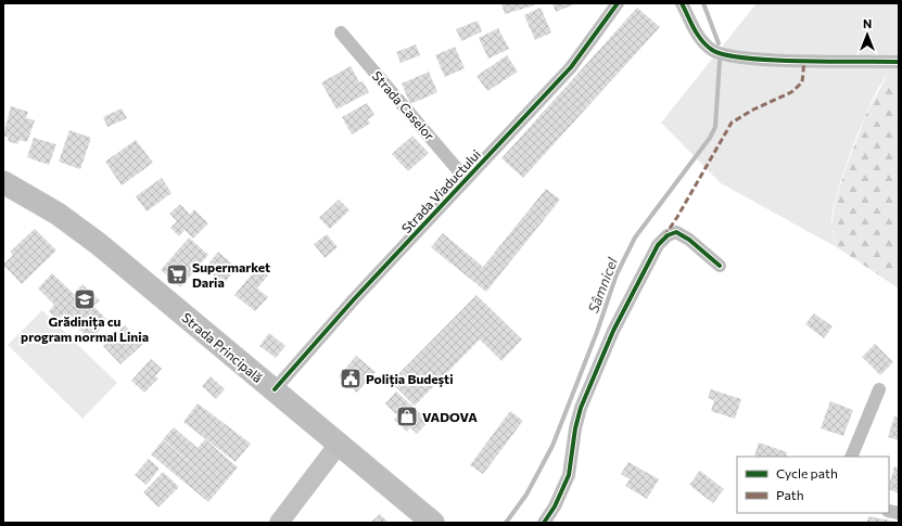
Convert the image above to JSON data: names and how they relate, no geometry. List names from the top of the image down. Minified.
{"streets":{"highway":["Strada Principală"],"street":["Strada Caselor","Strada Viaductului"]},"crossings":[["Strada Caselor","Strada Viaductului"],["Strada Viaductului","Strada Principală"]],"water":["Sâmnicel"],"places":{"supermarket":["Supermarket Daria"],"school or university":["Grădinița cu program normal Linia"],"public building":["Poliția Budești"],"shop":["VADOVA"]},"legend":["Cycle path","Path"],"north":"top"}
